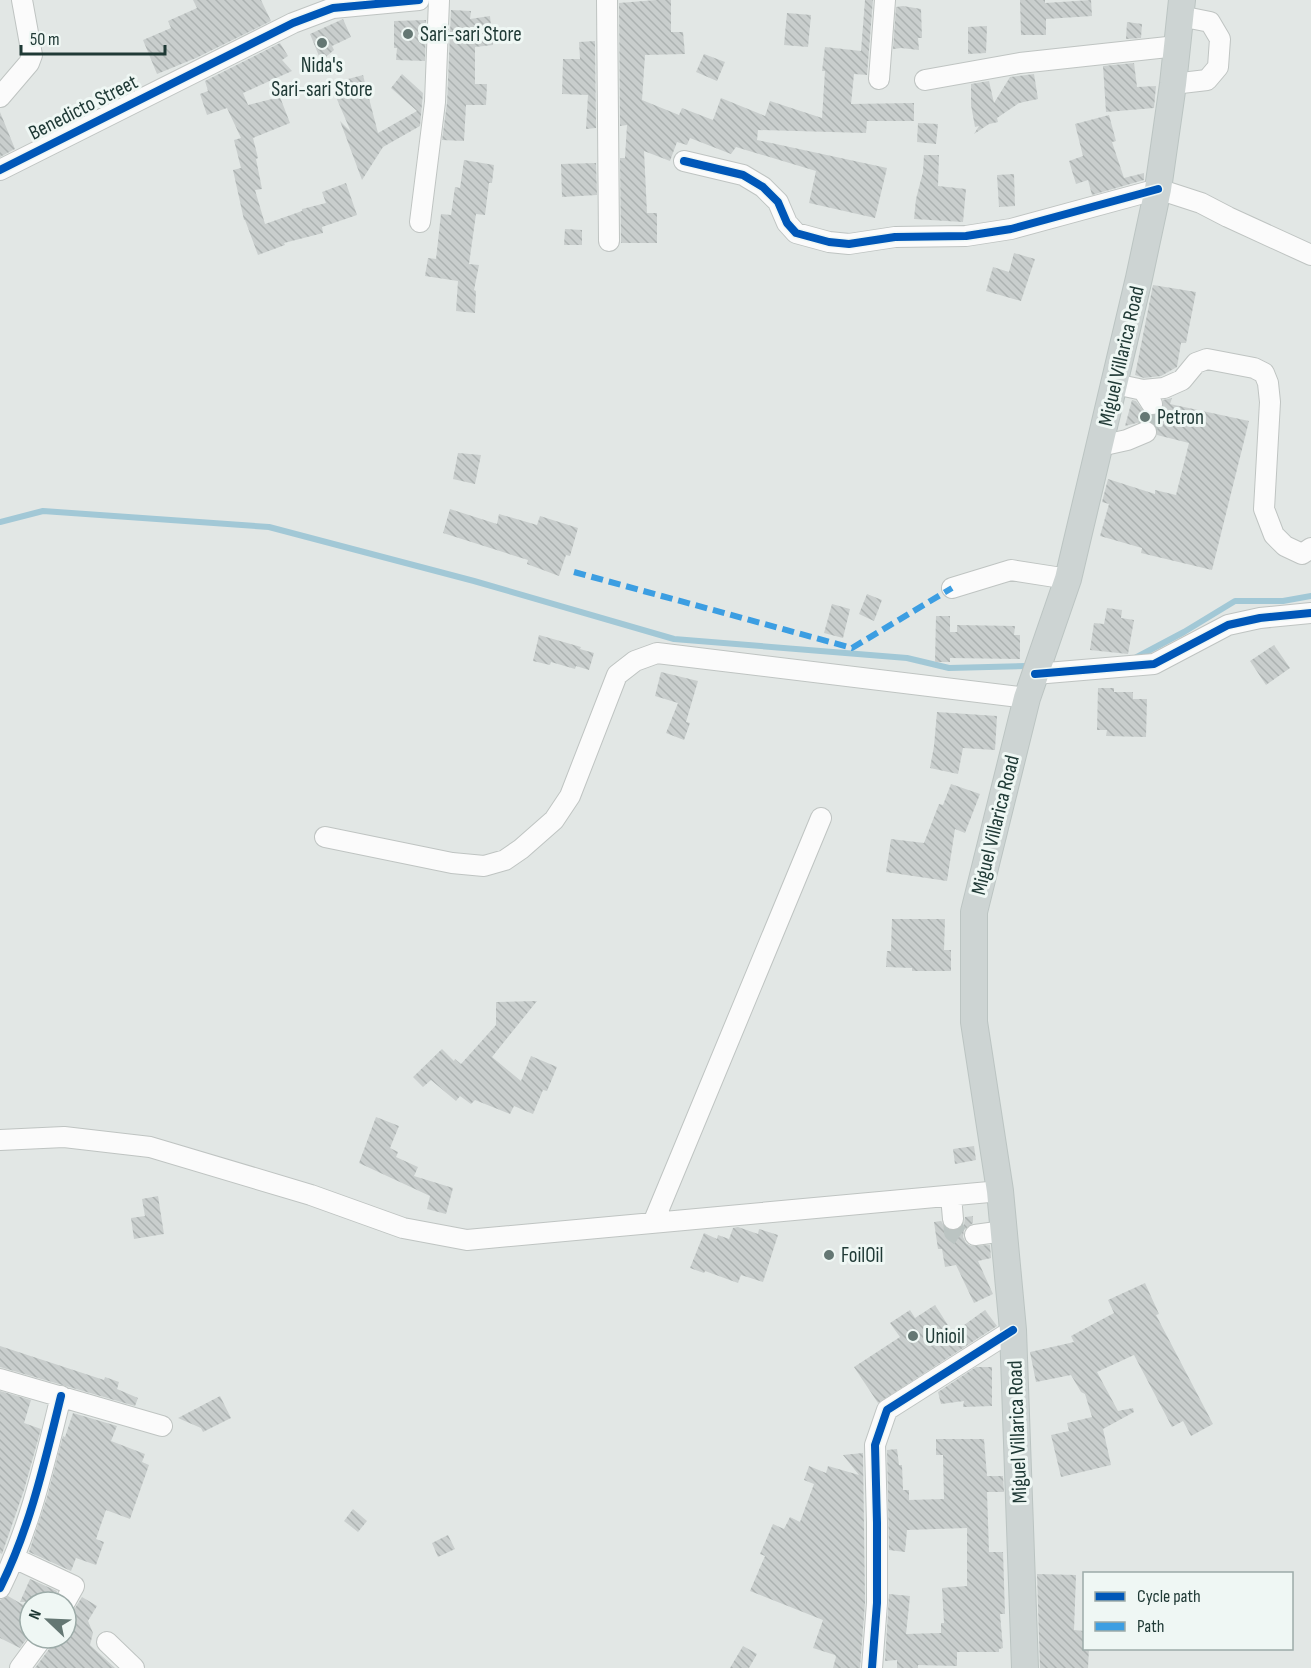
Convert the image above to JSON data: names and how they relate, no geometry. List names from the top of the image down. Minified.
{"streets":{"main road":["Miguel Villarica Road"],"street":["Benedicto Street"]},"places":["Sari-sari Store","Nida's Sari-sari Store","Petron","FoilOil","Unioil"],"legend":["Cycle path","Path"],"scale_bar":"50 m","north":"top left"}
